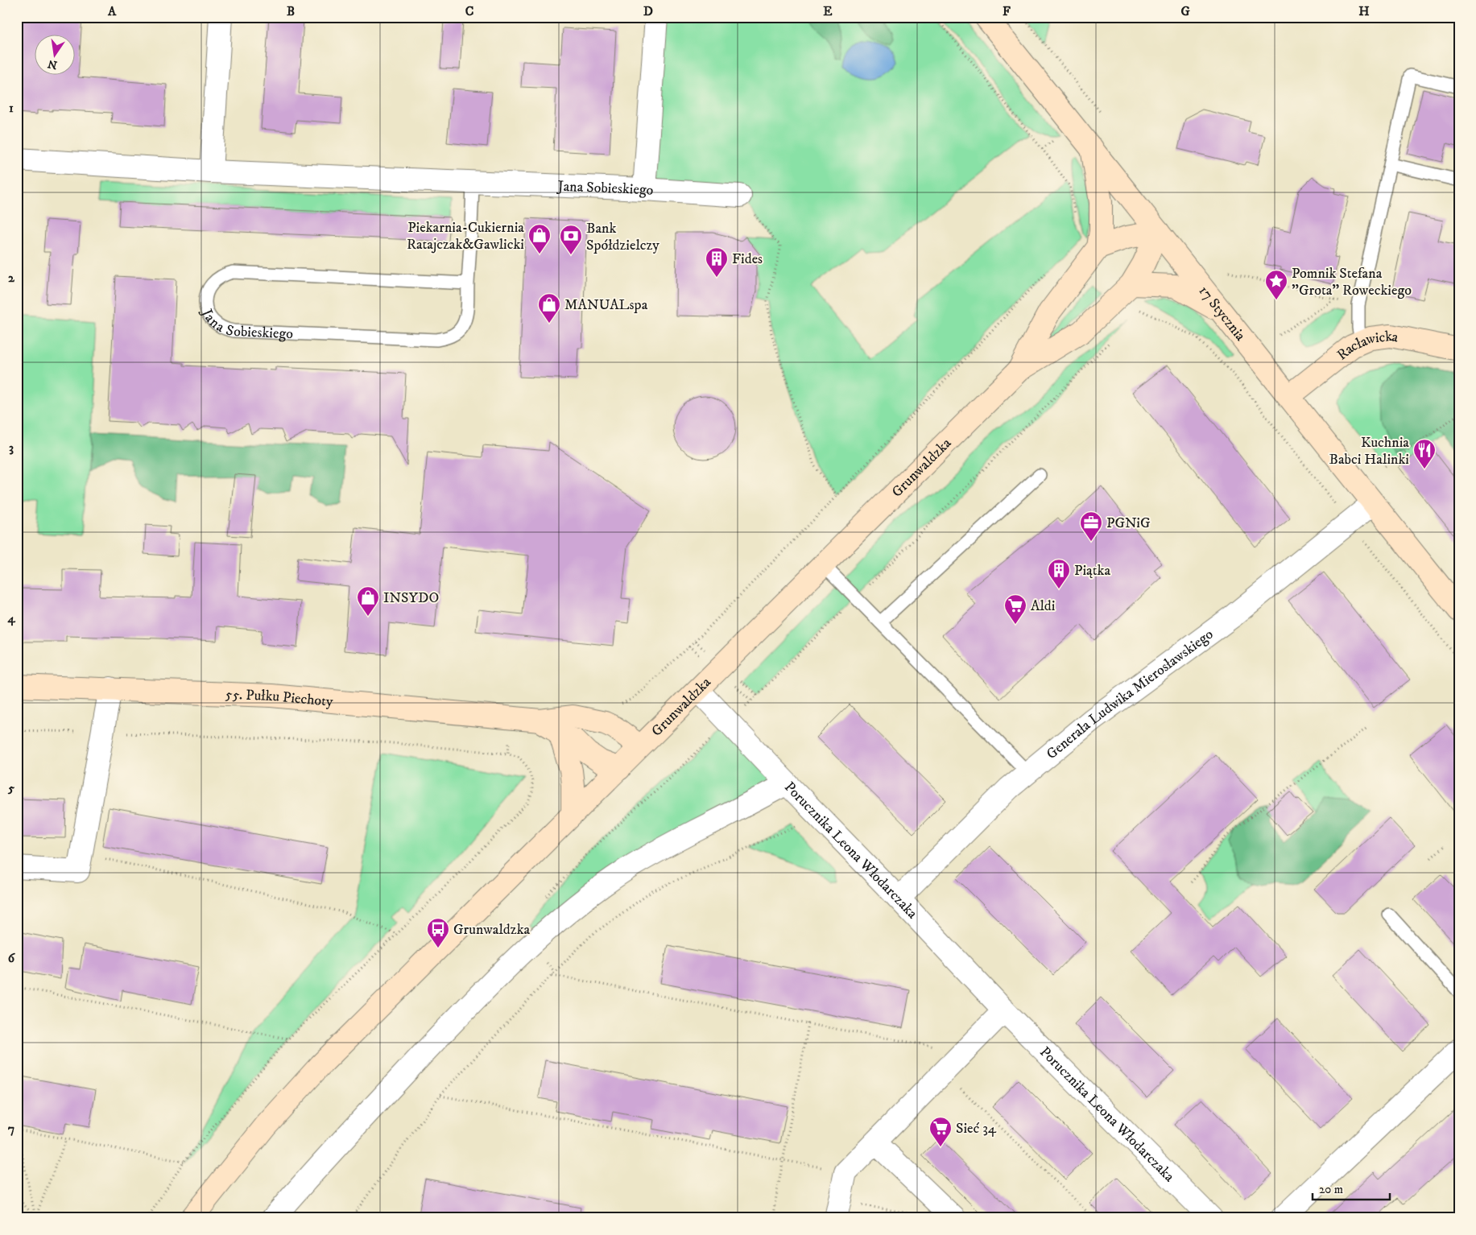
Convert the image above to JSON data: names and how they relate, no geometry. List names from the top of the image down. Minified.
{"streets":{"street":["Jana Sobieskiego","17 Stycznia","Racławicka","Grunwaldzka","Generała Ludwika Mierosławskiego","55. Pułku Piechoty","Porucznika Leona Włodarczaka"]},"crossings":[["17 Stycznia","Racławicka"],["17 Stycznia","Grunwaldzka"],["17 Stycznia","Generała Ludwika Mierosławskiego"],["Grunwaldzka","55. Pułku Piechoty"],["Grunwaldzka","Porucznika Leona Włodarczaka"],["Generała Ludwika Mierosławskiego","Porucznika Leona Włodarczaka"]],"places":{"shop":["Piekarnia-Cukiernia Ratajczak&Gawlicki","MANUALspa","INSYDO"],"bank":["Bank Spółdzielczy"],"building":["Fides","Piątka"],"place":["Pomnik Stefana \"Grota\" Roweckiego"],"restaurant":["Kuchnia Babci Halinki"],"office":["PGNiG"],"supermarket":["Aldi","Sieć 34"],"bus stop":["Grunwaldzka"]},"scale_bar":"20 m","north":"bottom","grid":{"columns":["A","B","C","D","E","F","G","H"],"rows":["1","2","3","4","5","6","7"]}}
